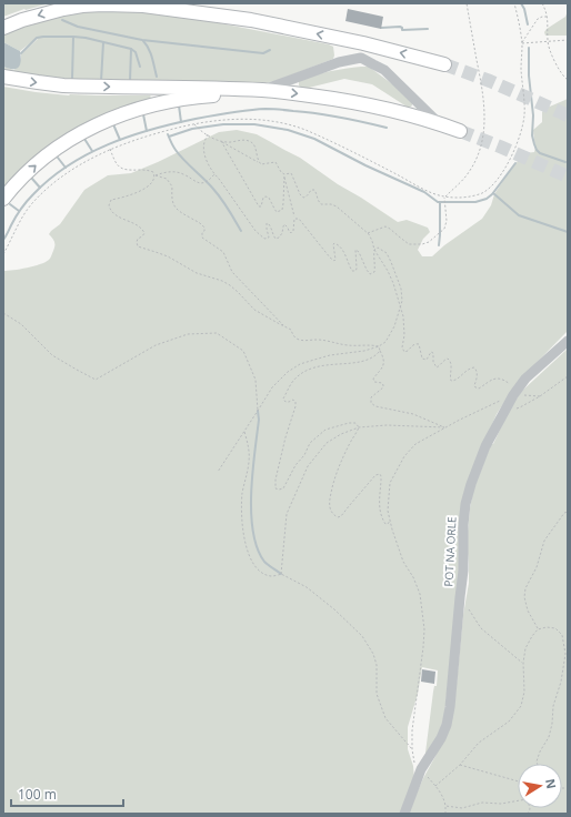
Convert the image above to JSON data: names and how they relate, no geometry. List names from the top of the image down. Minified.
{"streets":{"street":["POT NA ORLE"]},"scale_bar":"100 m","north":"right"}
